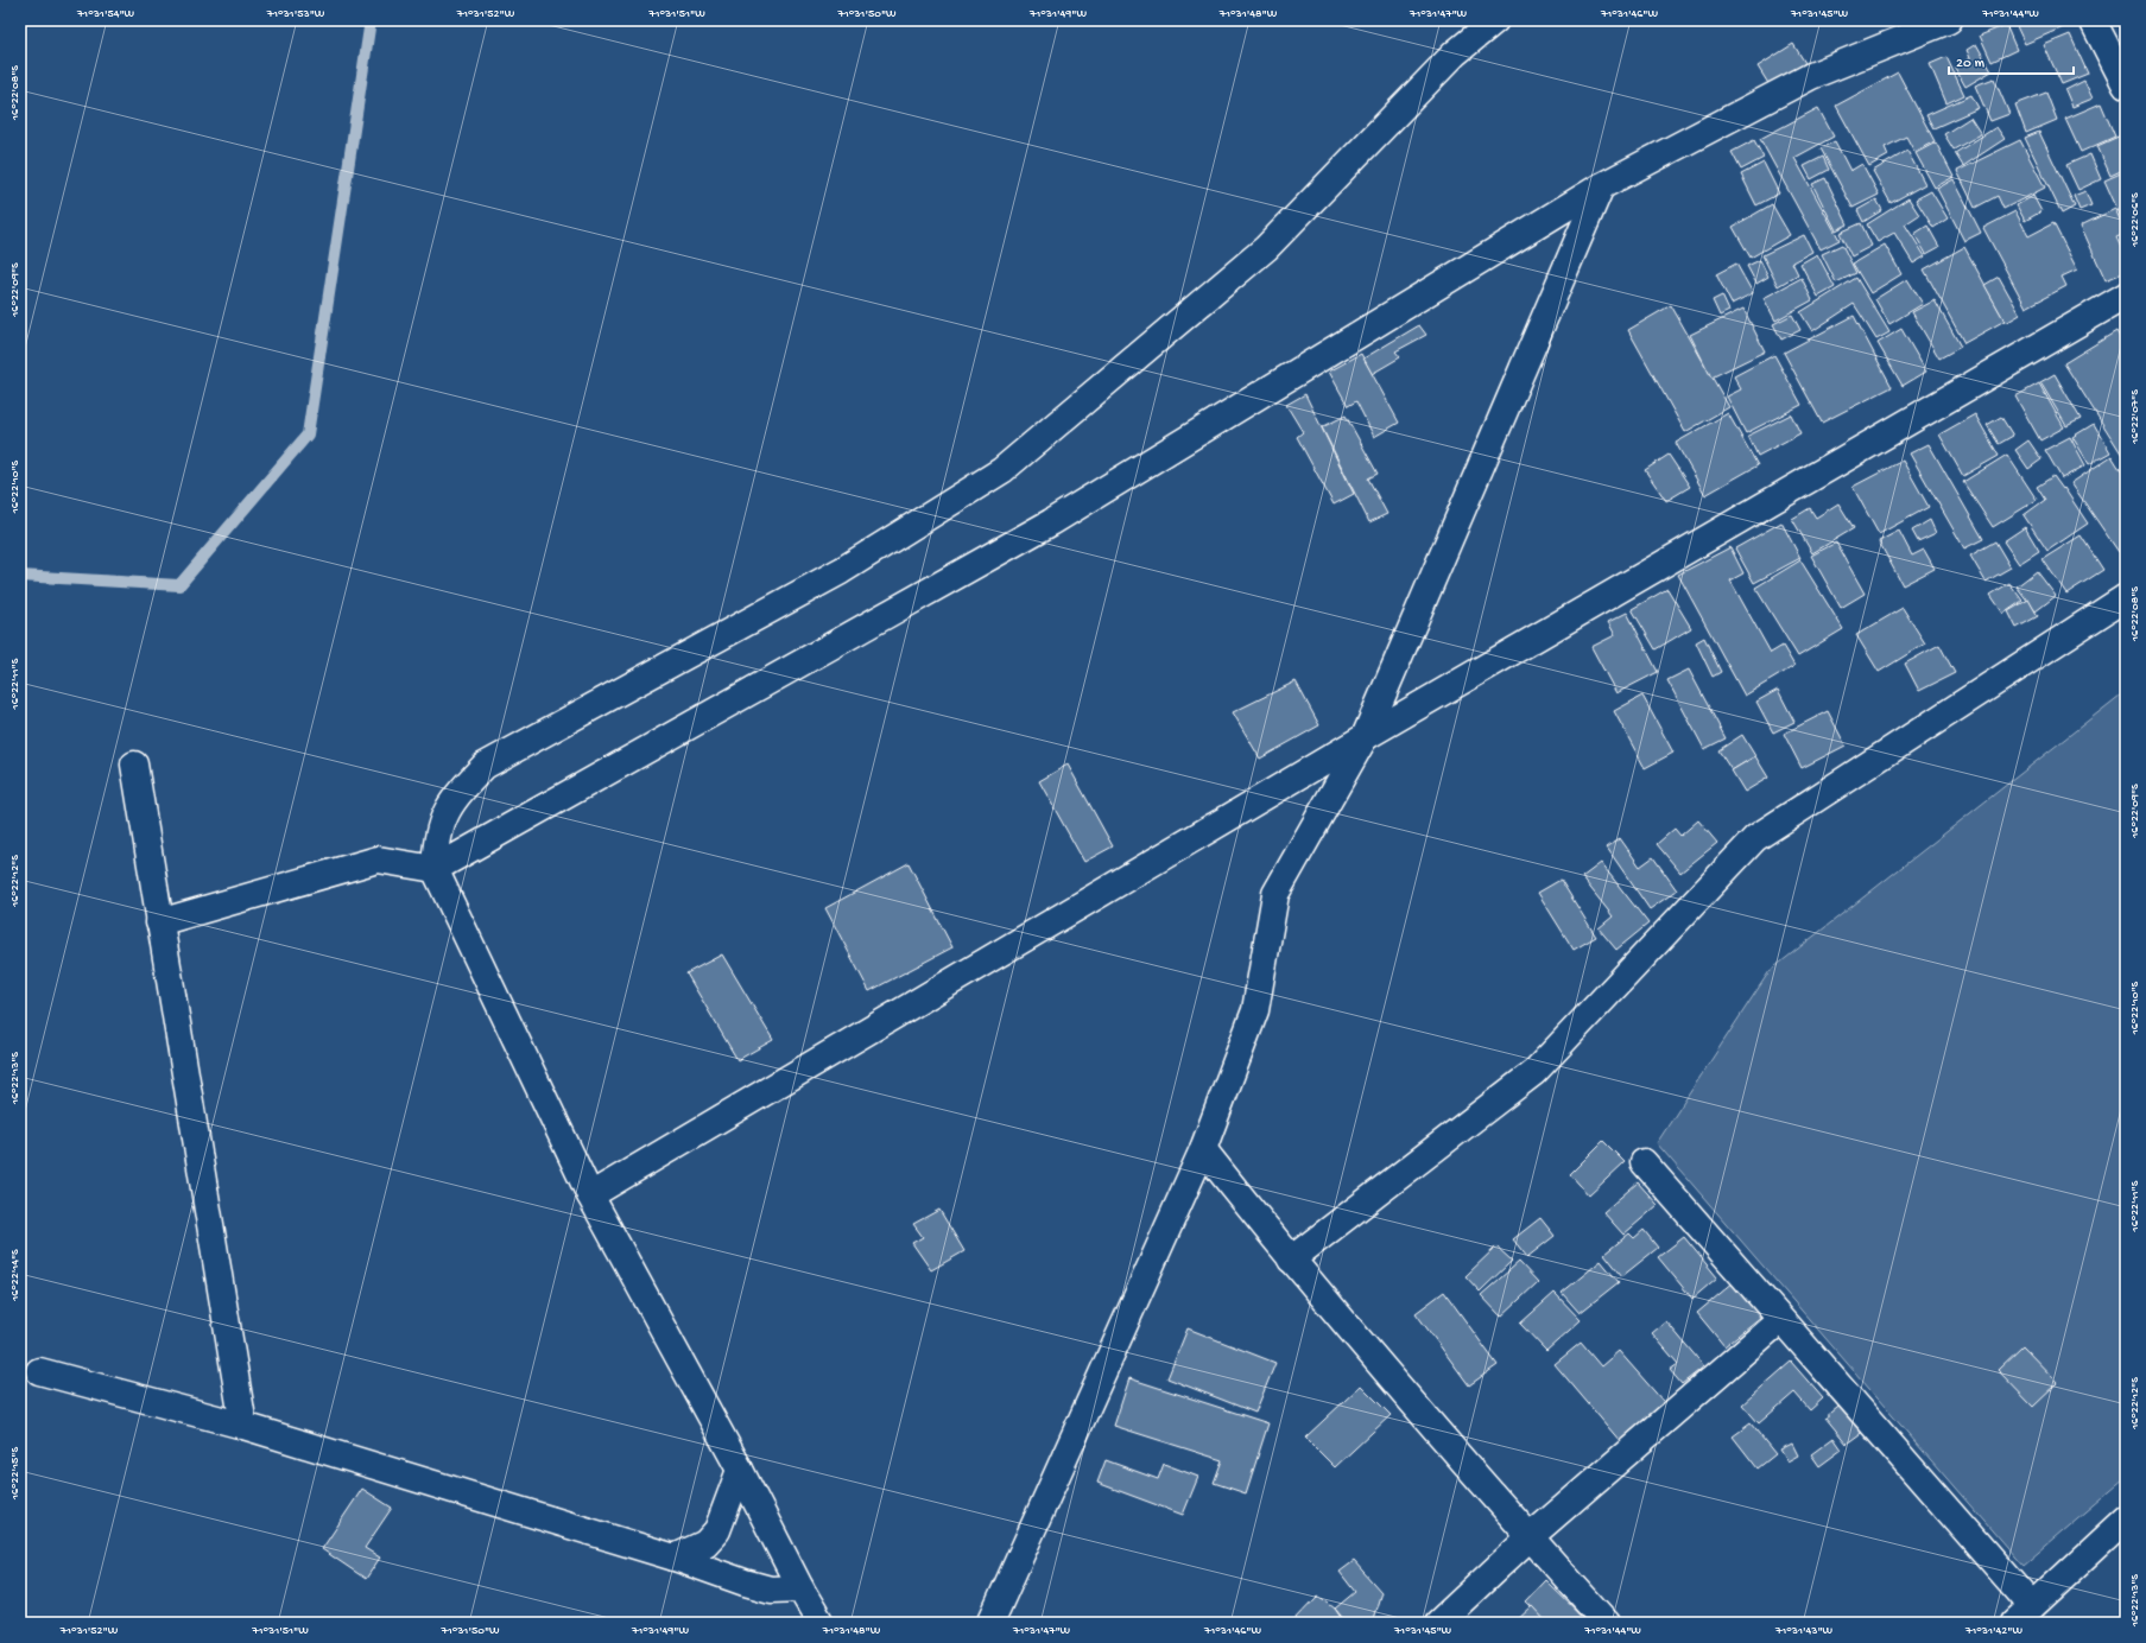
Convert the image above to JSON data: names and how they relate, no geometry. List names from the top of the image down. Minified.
{"scale_bar":"20 m","coordinates":["71°31'54\"W","71°31'53\"W","71°31'52\"W","71°31'51\"W","71°31'50\"W","71°31'49\"W","71°31'48\"W","71°31'47\"W","71°31'46\"W","71°31'45\"W","71°31'44\"W","16°22'08\"S","16°22'06\"S","16°22'09\"S","16°22'07\"S","16°22'10\"S","16°22'11\"S","16°22'12\"S","16°22'13\"S","16°22'14\"S","16°22'15\"S","71°31'43\"W","71°31'42\"W"]}
